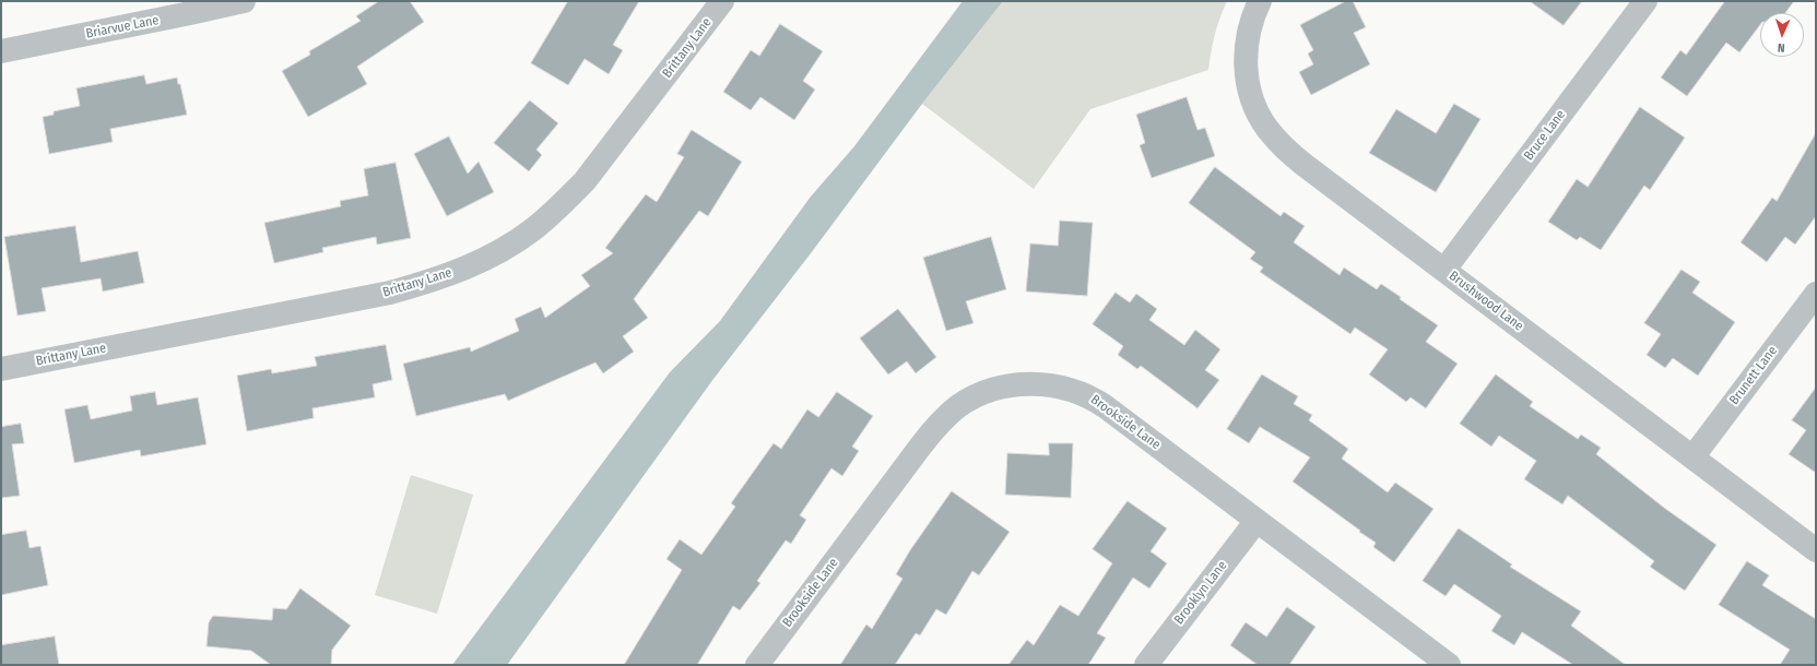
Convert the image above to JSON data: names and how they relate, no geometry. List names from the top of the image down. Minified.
{"streets":{"street":["Briarvue Lane","Brittany Lane","Bruce Lane","Brushwood Lane","Brunett Lane","Brookside Lane","Brooklyn Lane"]},"crossings":[["Bruce Lane","Brushwood Lane"],["Brushwood Lane","Brunett Lane"],["Brookside Lane","Brooklyn Lane"]],"north":"bottom"}
